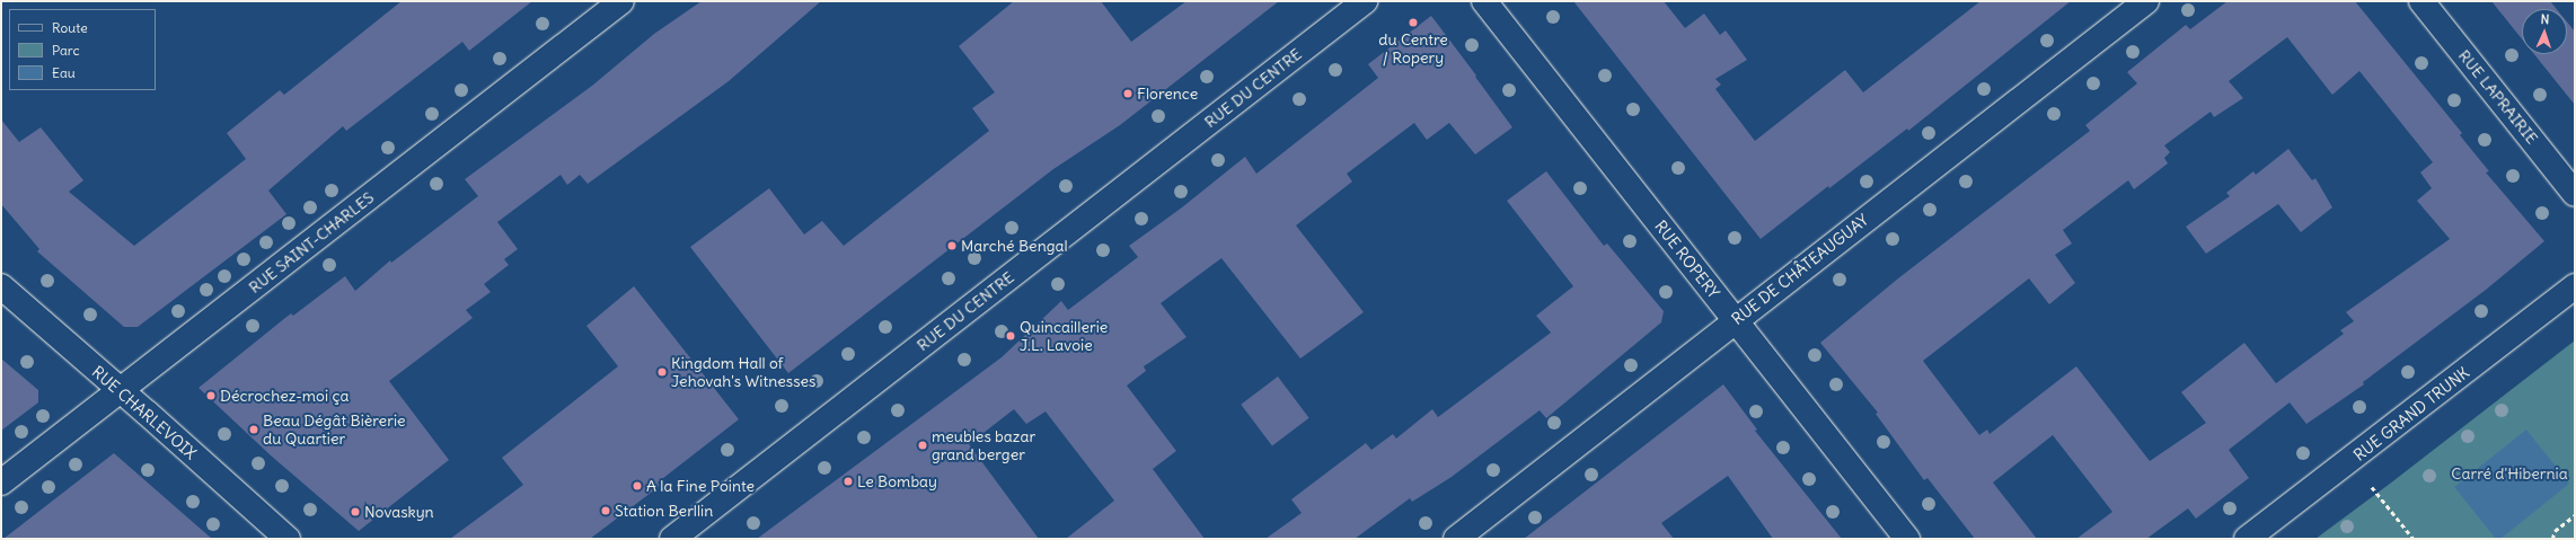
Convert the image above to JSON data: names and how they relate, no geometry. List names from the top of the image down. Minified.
{"streets":{"street":["RUE DU CENTRE","RUE LAPRAIRIE","RUE SAINT-CHARLES","RUE ROPERY","RUE DE CHÂTEAUGUAY","RUE CHARLEVOIX","RUE GRAND TRUNK"]},"crossings":[["RUE SAINT-CHARLES","RUE CHARLEVOIX"],["RUE ROPERY","RUE DE CHÂTEAUGUAY"]],"parks":["Carré d'Hibernia"],"places":["du Centre / Ropery","Florence","Marché Bengal","Quincaillerie J.L. Lavoie","Kingdom Hall of Jehovah's Witnesses","Décrochez-moi ça","Beau Dégât Bièrerie du Quartier","meubles bazar grand berger","Le Bombay","A la Fine Pointe","Station Berllin","Novaskyn"],"legend":["Route","Parc","Eau"],"north":"top"}
